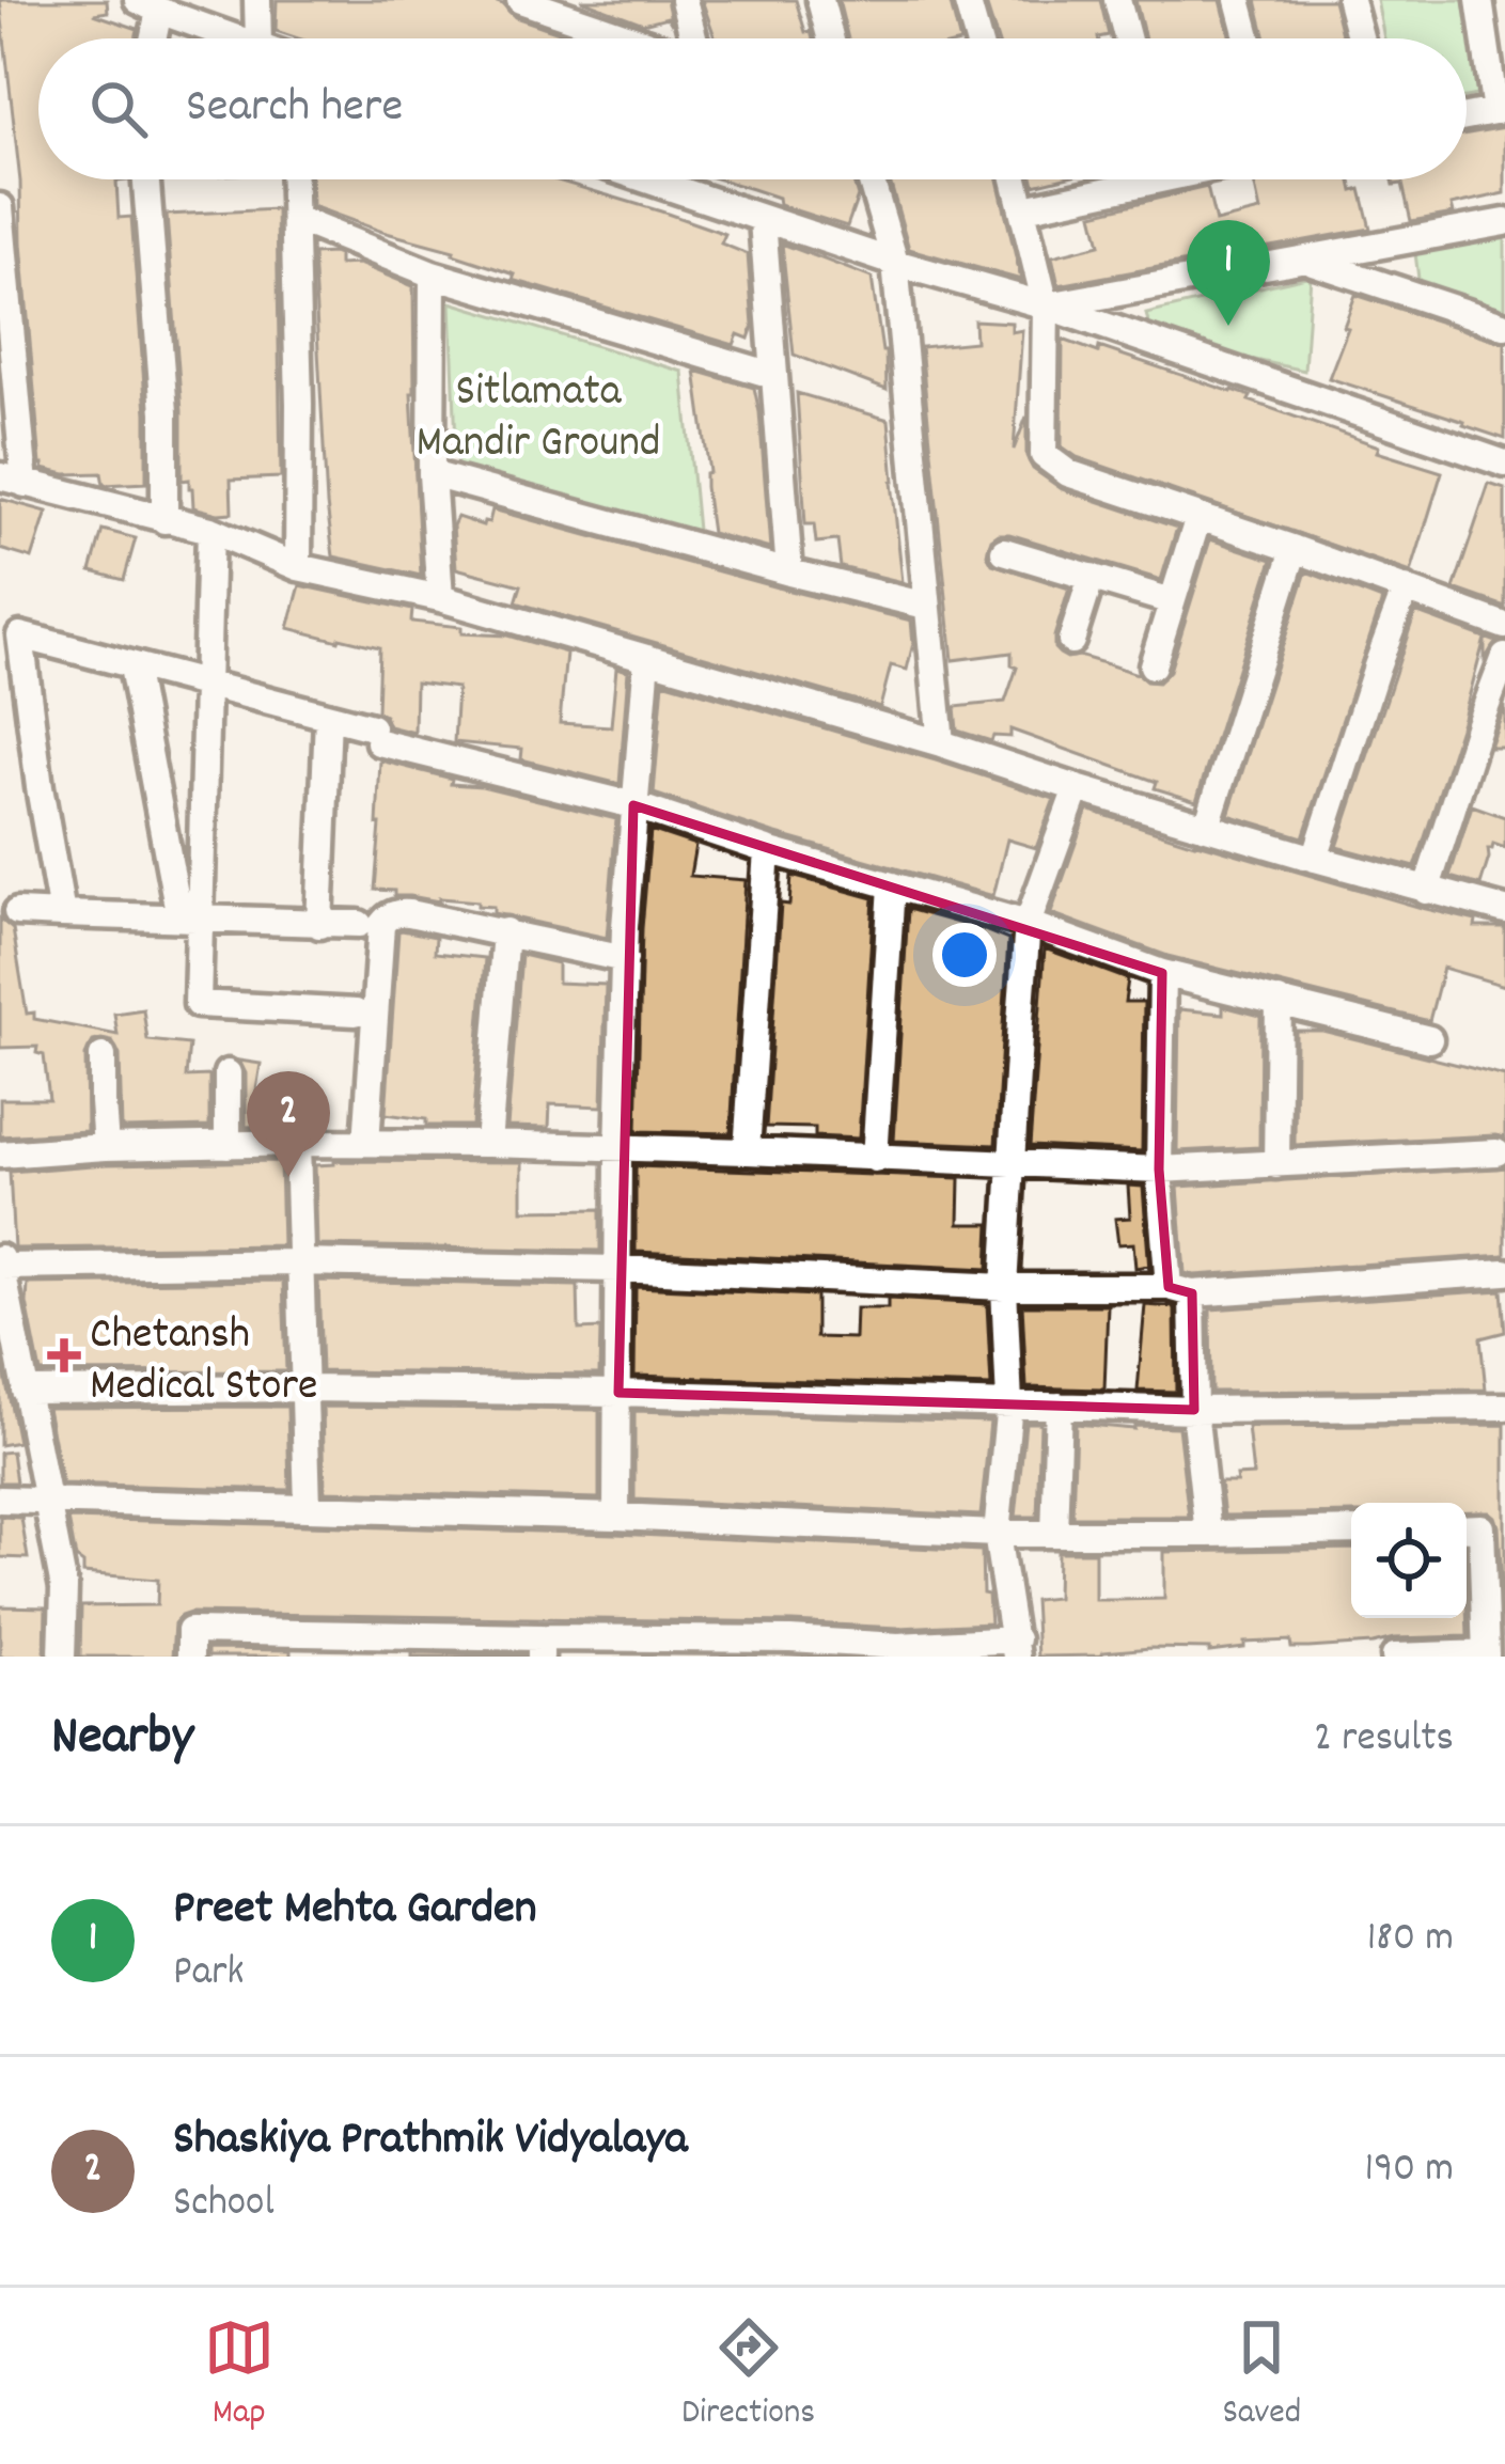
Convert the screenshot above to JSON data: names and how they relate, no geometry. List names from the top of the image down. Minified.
{"parks":["Sitlamata Mandir Ground"],"places":{"health":["Chetansh Medical Store"]},"page":{"search":"Search here","pins":["1","2"],"heading":["Nearby","2 results"],"list":[{"mark":"1","name":"Preet Mehta Garden","note":"Park","value":"180 m"},{"mark":"2","name":"Shaskiya Prathmik Vidyalaya","note":"School","value":"190 m"}],"nav":["Map","Directions","Saved"]}}
